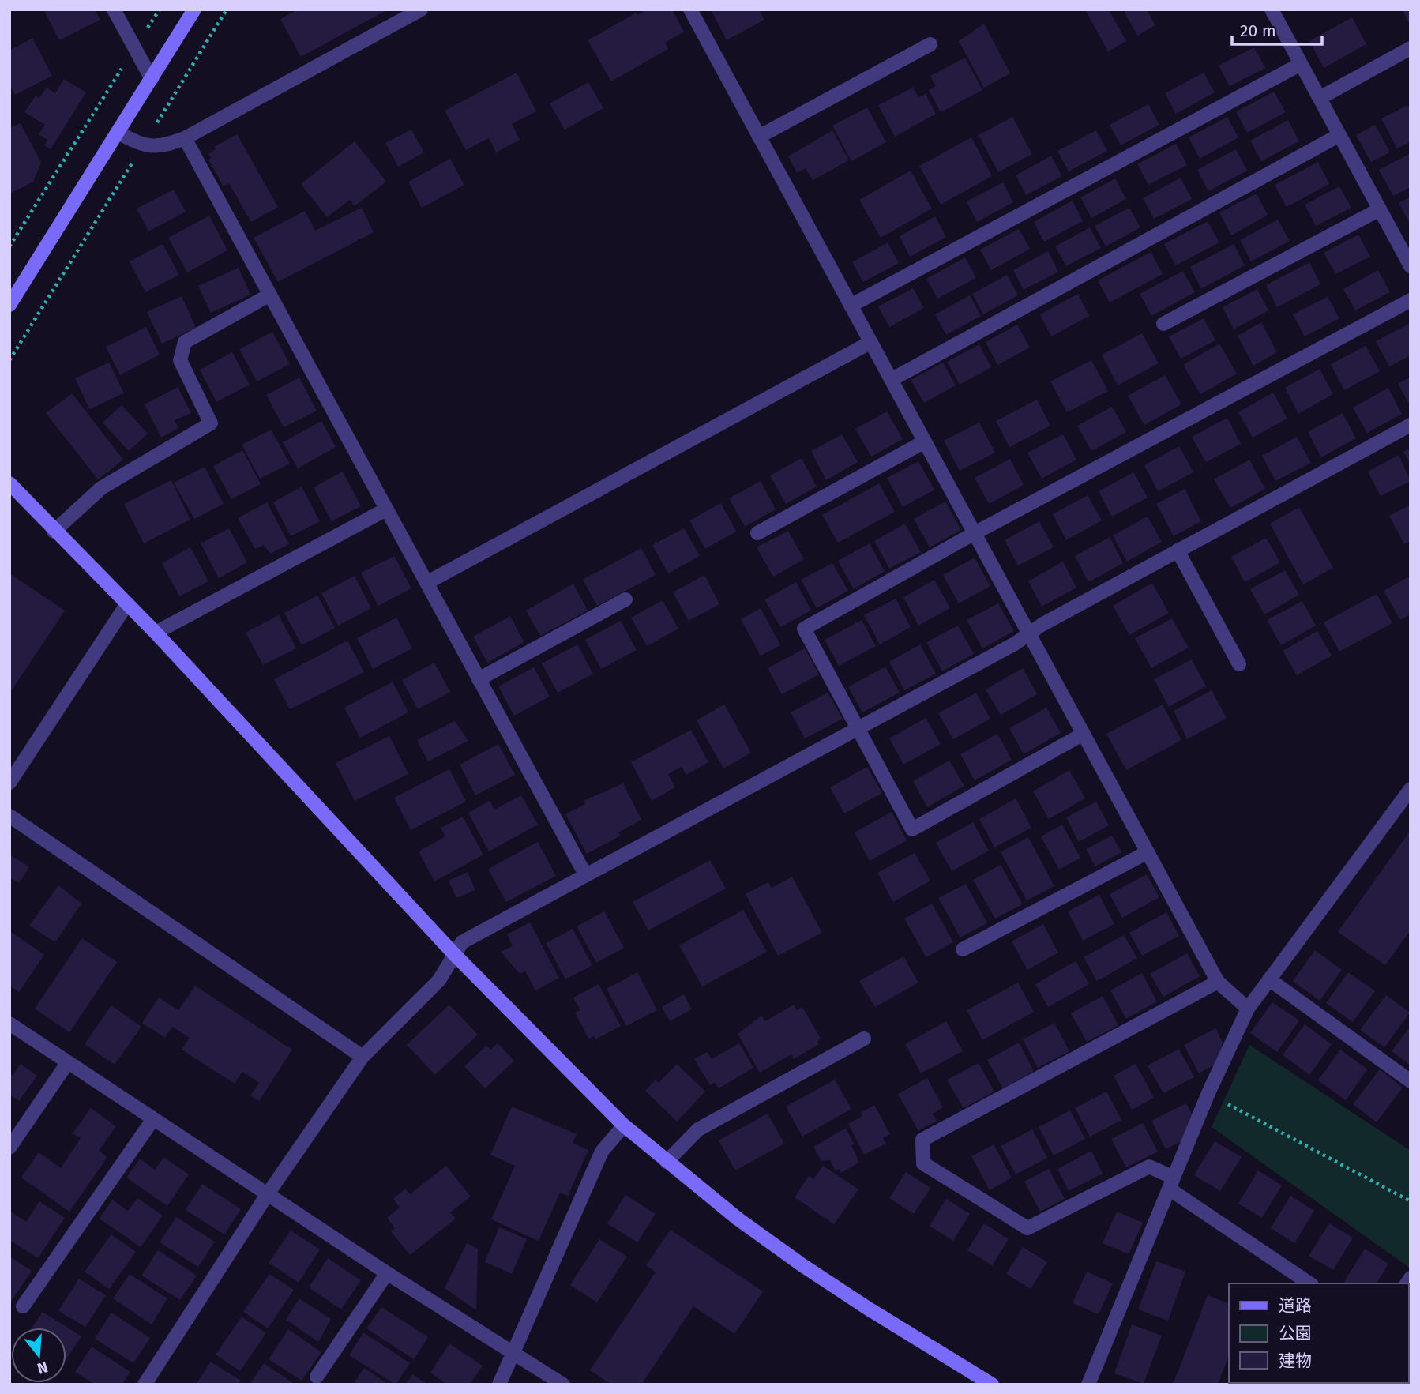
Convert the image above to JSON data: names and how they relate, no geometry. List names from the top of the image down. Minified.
{"legend":["道路","公園","建物"],"scale_bar":"20 m","north":"bottom"}
